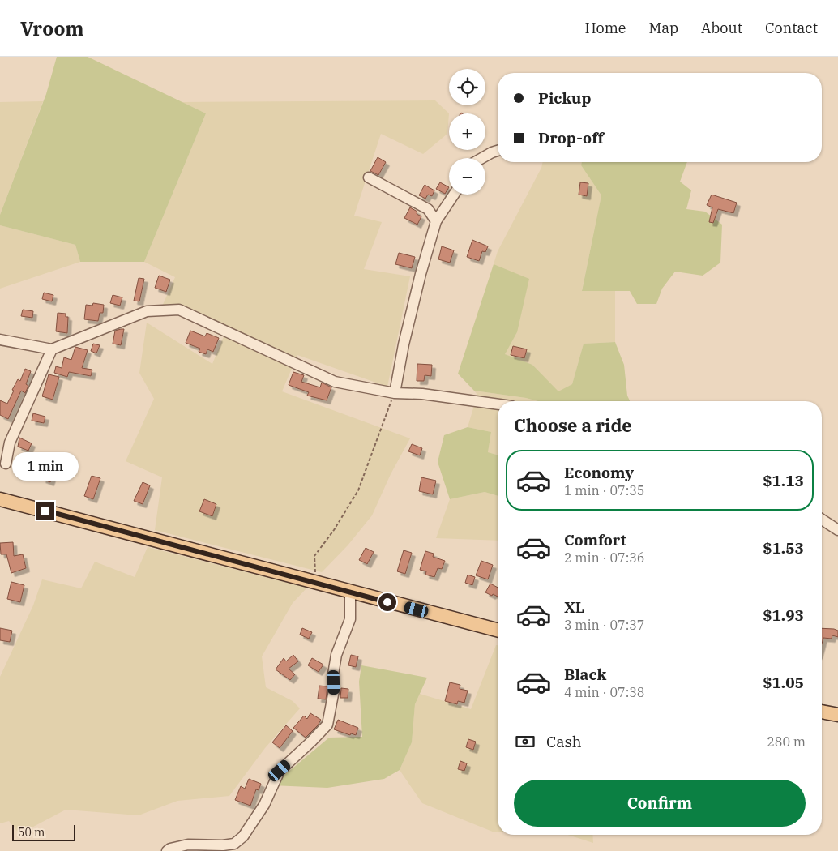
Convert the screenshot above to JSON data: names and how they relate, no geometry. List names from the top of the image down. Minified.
{"scale_bar":"50 m","page":{"header":"Vroom","nav":["Home","Map","About","Contact"],"map_buttons":["+","−"],"banner":["Pickup","Drop-off"],"heading":"Choose a ride","list":[{"name":"Economy","note":"1 min · 07:35","value":"$1.13"},{"name":"Comfort","note":"2 min · 07:36","value":"$1.53"},{"name":"XL","note":"3 min · 07:37","value":"$1.93"},{"name":"Black","note":"4 min · 07:38","value":"$1.05"}],"bubble":"1 min","pay":["Cash","280 m"],"buttons":"Confirm","scale":"50 m"}}
